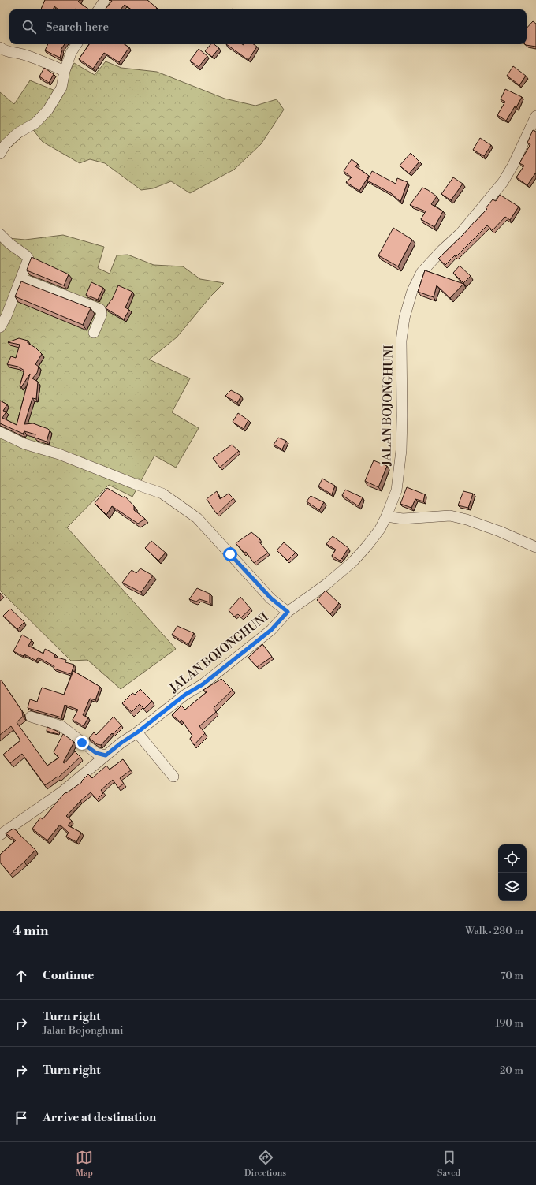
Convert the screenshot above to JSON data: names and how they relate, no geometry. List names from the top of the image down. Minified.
{"streets":{"street":["JALAN BOJONGHUNI"]},"page":{"search":"Search here","heading":["4 min","Walk · 280 m"],"list":[["Continue","70 m"],["Turn right","Jalan Bojonghuni","190 m"],["Turn right","20 m"],"Arrive at destination"],"nav":["Map","Directions","Saved"]}}
